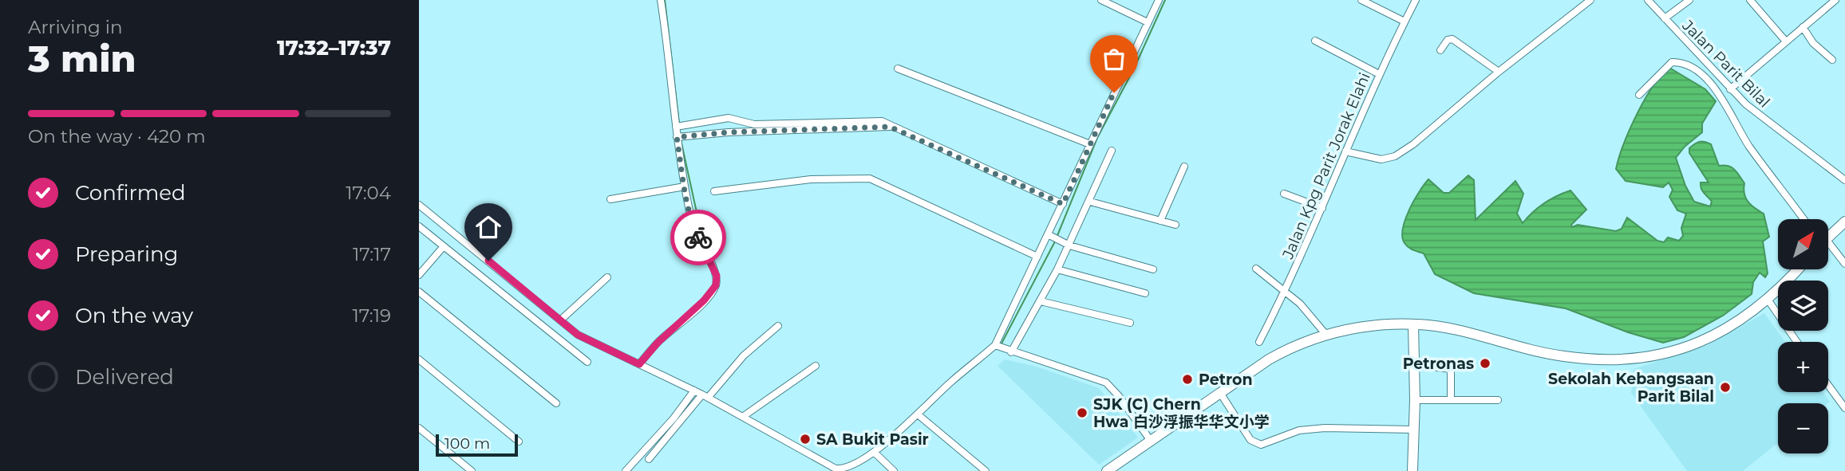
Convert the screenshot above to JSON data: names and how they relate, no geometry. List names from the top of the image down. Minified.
{"streets":{"street":["Jalan Parit Bilal","Jalan Kpg Parit Jorak Elahi"]},"places":["Petronas","Petron","Sekolah Kebangsaan Parit Bilal","SJK (C) Chern Hwa 白沙浮振华华文小学","SA Bukit Pasir"],"scale_bar":"100 m","north":"top right","page":{"heading":["3 min","Arriving in","17:32–17:37"],"bar":"On the way · 420 m","list":[["Confirmed","17:04"],["Preparing","17:17"],["On the way","17:19"],"Delivered"],"map_buttons":["+","−"],"scale":"100 m"}}
